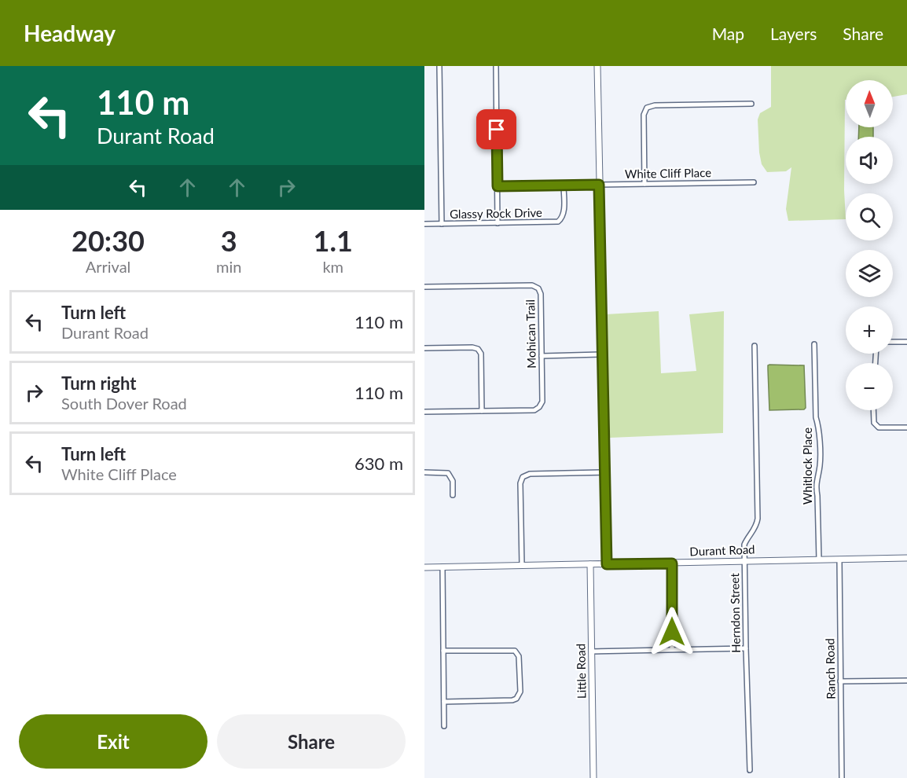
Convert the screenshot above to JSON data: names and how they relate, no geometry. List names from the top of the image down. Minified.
{"streets":{"street":["White Cliff Place","Glassy Rock Drive","Mohican Trail","Whitlock Place","Durant Road","Herndon Street","Ranch Road","Little Road"]},"crossings":[["White Cliff Place","Glassy Rock Drive"],["Whitlock Place","Durant Road"],["Durant Road","Herndon Street"],["Durant Road","Ranch Road"],["Durant Road","Little Road"]],"north":"top","page":{"header":"Headway","nav":["Map","Layers","Share"],"turn":["110 m","Durant Road"],"map_buttons":["+","−"],"eta":["20:30","Arrival","3","min","1.1","km"],"list":[{"name":"Turn left","note":"Durant Road","value":"110 m"},{"name":"Turn right","note":"South Dover Road","value":"110 m"},{"name":"Turn left","note":"White Cliff Place","value":"630 m"}],"buttons":["Exit","Share"]}}
